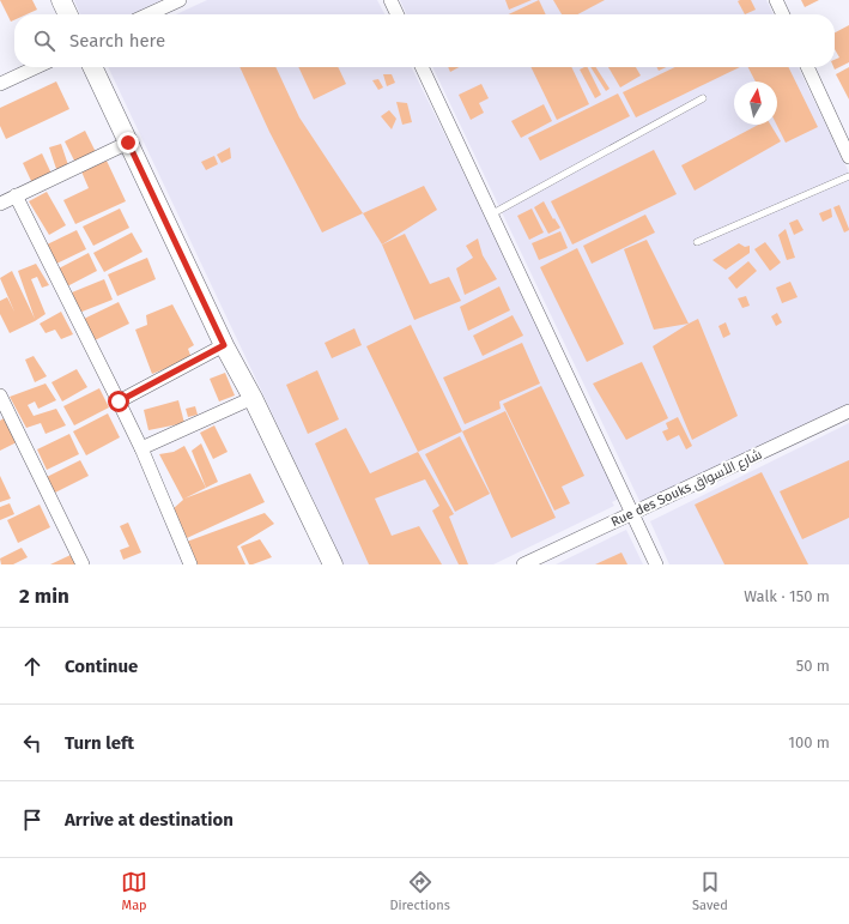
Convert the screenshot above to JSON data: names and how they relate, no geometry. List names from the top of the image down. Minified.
{"streets":{"street":["Rue des Souks شارع الأسواق"]},"north":"top","page":{"search":"Search here","heading":["2 min","Walk · 150 m"],"list":[["Continue","50 m"],["Turn left","100 m"],"Arrive at destination"],"nav":["Map","Directions","Saved"]}}
